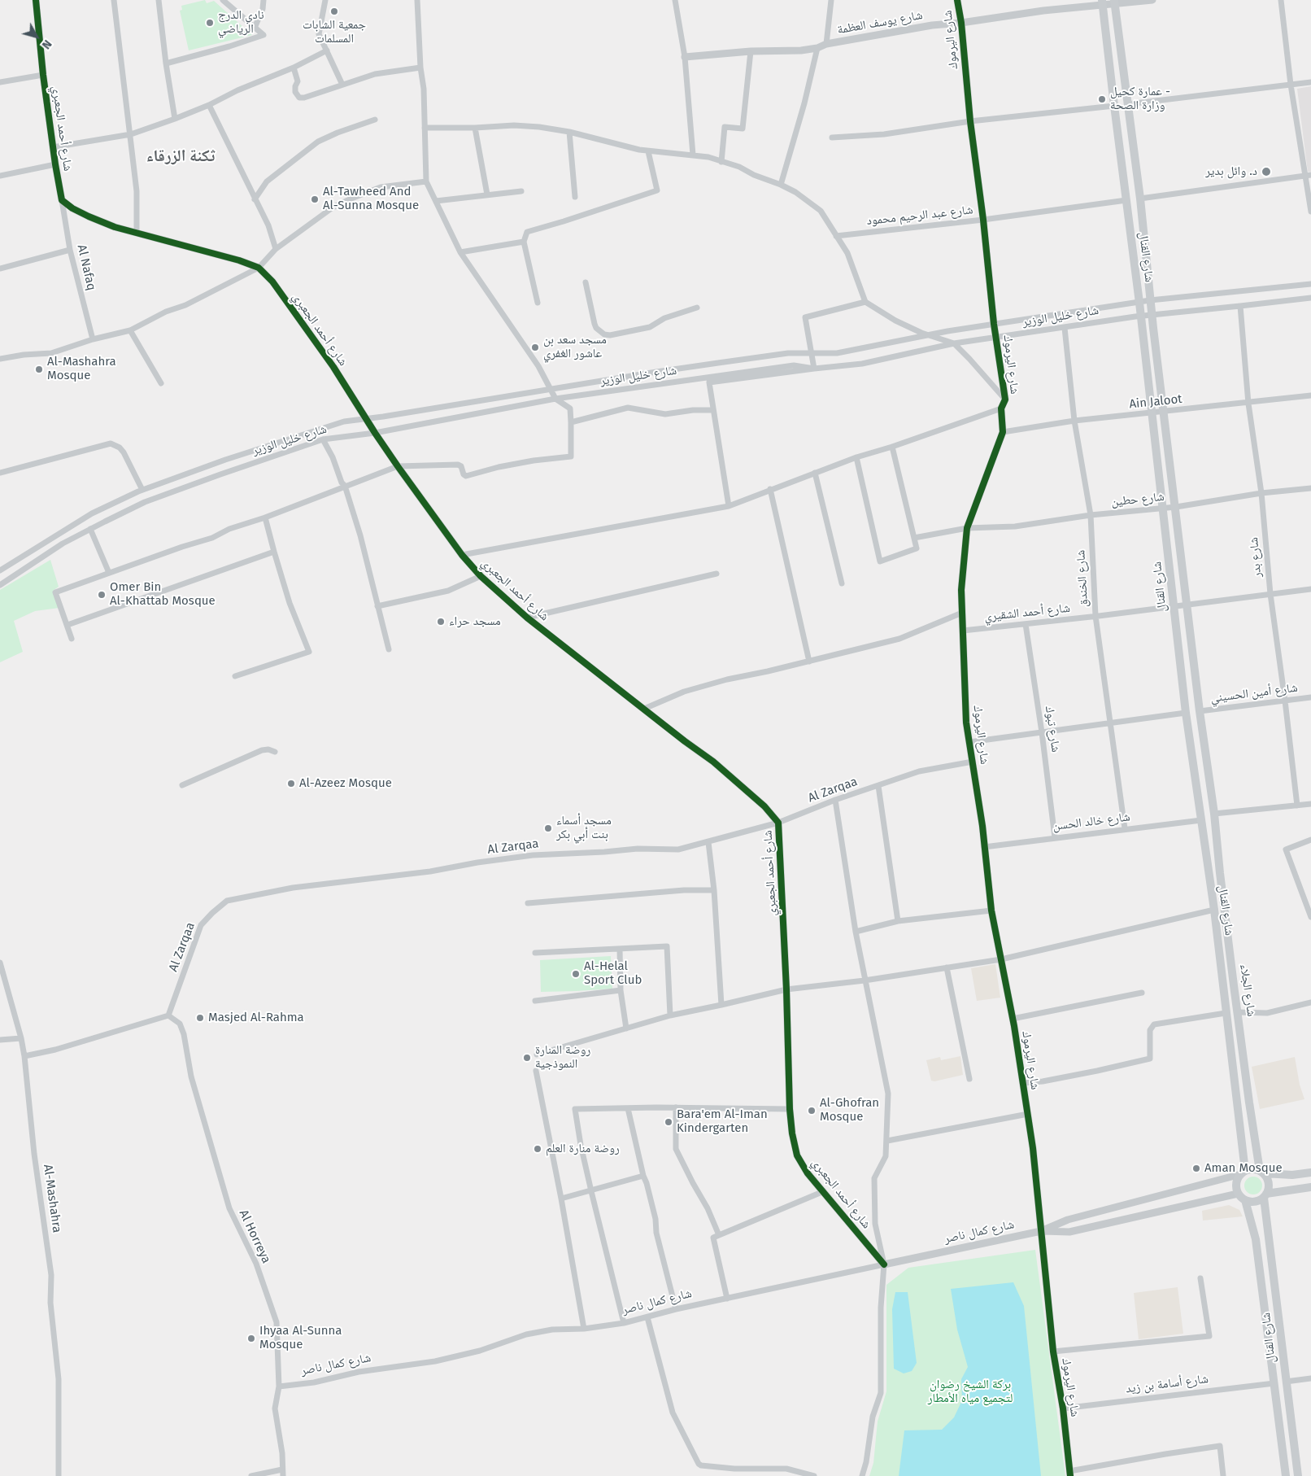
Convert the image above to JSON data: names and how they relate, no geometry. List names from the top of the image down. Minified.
{"streets":{"main road":["شارع القنال","شارع الجلاء"],"street":["شارع يوسف العظمة","شارع اليرموك","شارع أحمد الجعبري","شارع عبد الرحيم محمود","Al Nafaq","شارع خليل الوزير","Ain Jaloot","شارع حطين","شارع بدر","شارع الخندق","شارع أحمد الشقيري","شارع أمين الحسيني","شارع تبوك","Al Zarqaa","شارع خالد الحسن","Al-Mashahra","شارع كمال ناصر","Al Horreya","شارع أسامة بن زيد"]},"crossings":[["شارع يوسف العظمة","شارع اليرموك"],["شارع يوسف العظمة","شارع القنال"],["شارع اليرموك","شارع عبد الرحيم محمود"],["شارع اليرموك","شارع خليل الوزير"],["شارع اليرموك","Ain Jaloot"],["شارع اليرموك","شارع حطين"],["شارع اليرموك","شارع أحمد الشقيري"],["شارع اليرموك","Al Zarqaa"],["شارع اليرموك","شارع خالد الحسن"],["شارع اليرموك","شارع كمال ناصر"],["شارع اليرموك","شارع أسامة بن زيد"],["شارع أحمد الجعبري","Al Nafaq"],["شارع أحمد الجعبري","شارع خليل الوزير"],["شارع أحمد الجعبري","Al Zarqaa"],["شارع أحمد الجعبري","شارع كمال ناصر"],["شارع عبد الرحيم محمود","شارع القنال"],["شارع القنال","شارع خليل الوزير"],["شارع القنال","Ain Jaloot"],["شارع القنال","شارع حطين"],["شارع القنال","شارع أحمد الشقيري"],["شارع القنال","شارع أمين الحسيني"],["شارع القنال","شارع خالد الحسن"],["شارع القنال","شارع الجلاء"],["شارع القنال","شارع كمال ناصر"],["شارع القنال","شارع أسامة بن زيد"],["شارع خليل الوزير","شارع بدر"],["شارع خليل الوزير","شارع الخندق"],["Ain Jaloot","شارع بدر"],["Ain Jaloot","شارع الخندق"],["شارع حطين","شارع بدر"],["شارع حطين","شارع الخندق"],["شارع بدر","شارع أحمد الشقيري"],["شارع بدر","شارع أمين الحسيني"],["شارع الخندق","شارع أحمد الشقيري"],["شارع الخندق","شارع خالد الحسن"],["شارع أحمد الشقيري","شارع تبوك"],["شارع تبوك","شارع خالد الحسن"],["Al Zarqaa","Al Horreya"],["شارع الجلاء","شارع كمال ناصر"],["شارع كمال ناصر","Al Horreya"]],"districts":["ثكنة الزرقاء"],"parks":["بركة الشيخ رضوان لتجميع مياه الأمطار"],"places":["جمعية الشابات المسلمات","نادي الدرج الرياضي","عمارة كحيل - وزارة الصحة","د. وائل بدير","Al-Tawheed And Al-Sunna Mosque","مسجد سعد بن عاشور الغفري","Al-Mashahra Mosque","Omer Bin Al-Khattab Mosque","مسجد حراء","Al-Azeez Mosque","مسجد أسماء بنت أبي بكر","Al-Helal Sport Club","Masjed Al-Rahma","روضة المنارة النموذجية","Al-Ghofran Mosque","Bara'em Al-Iman Kindergarten","روضة منارة العلم","Aman Mosque","Ihyaa Al-Sunna Mosque"],"north":"bottom right"}
